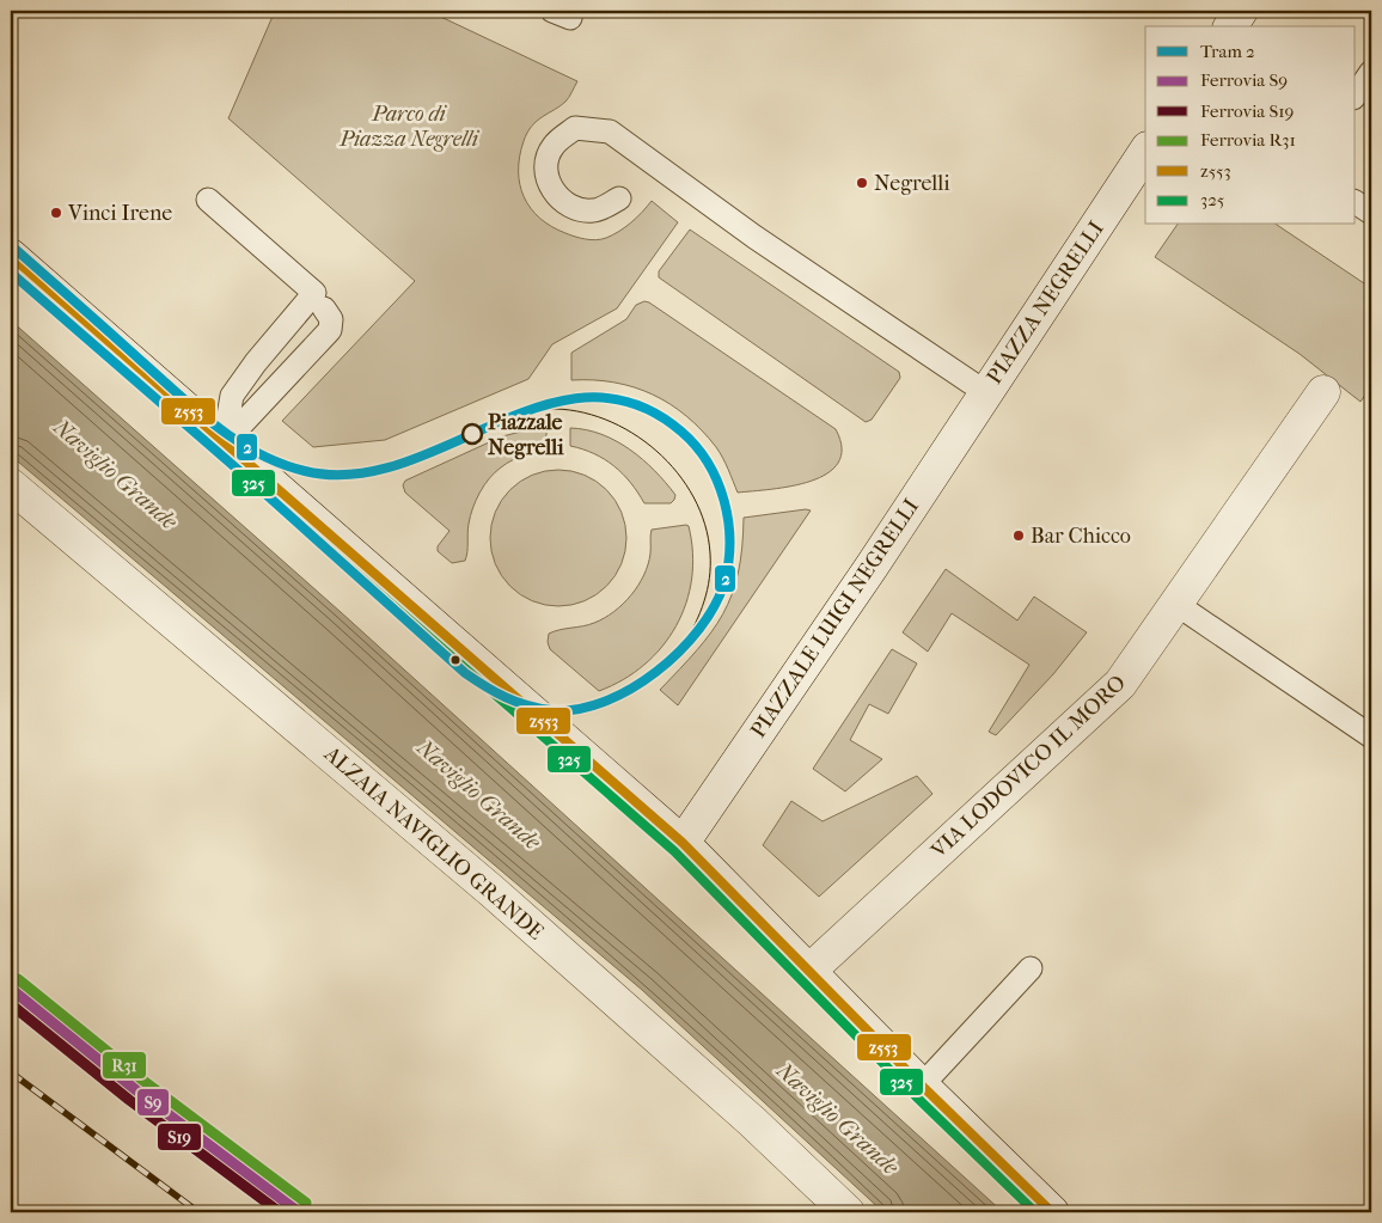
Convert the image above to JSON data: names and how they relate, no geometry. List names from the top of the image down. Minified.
{"streets":{"street":["PIAZZA NEGRELLI","PIAZZALE LUIGI NEGRELLI","VIA LODOVICO IL MORO","ALZAIA NAVIGLIO GRANDE"]},"crossings":[["PIAZZA NEGRELLI","PIAZZALE LUIGI NEGRELLI"]],"water":["Naviglio Grande"],"parks":["Parco di Piazza Negrelli"],"places":["Negrelli","Vinci Irene","Piazzale Negrelli","Bar Chicco"],"lines":["tram line 2","transit line z553","transit line 325","rail line R31","rail line S9","rail line S19"],"legend":["Tram 2","Ferrovia S9","Ferrovia S19","Ferrovia R31","z553","325"]}
